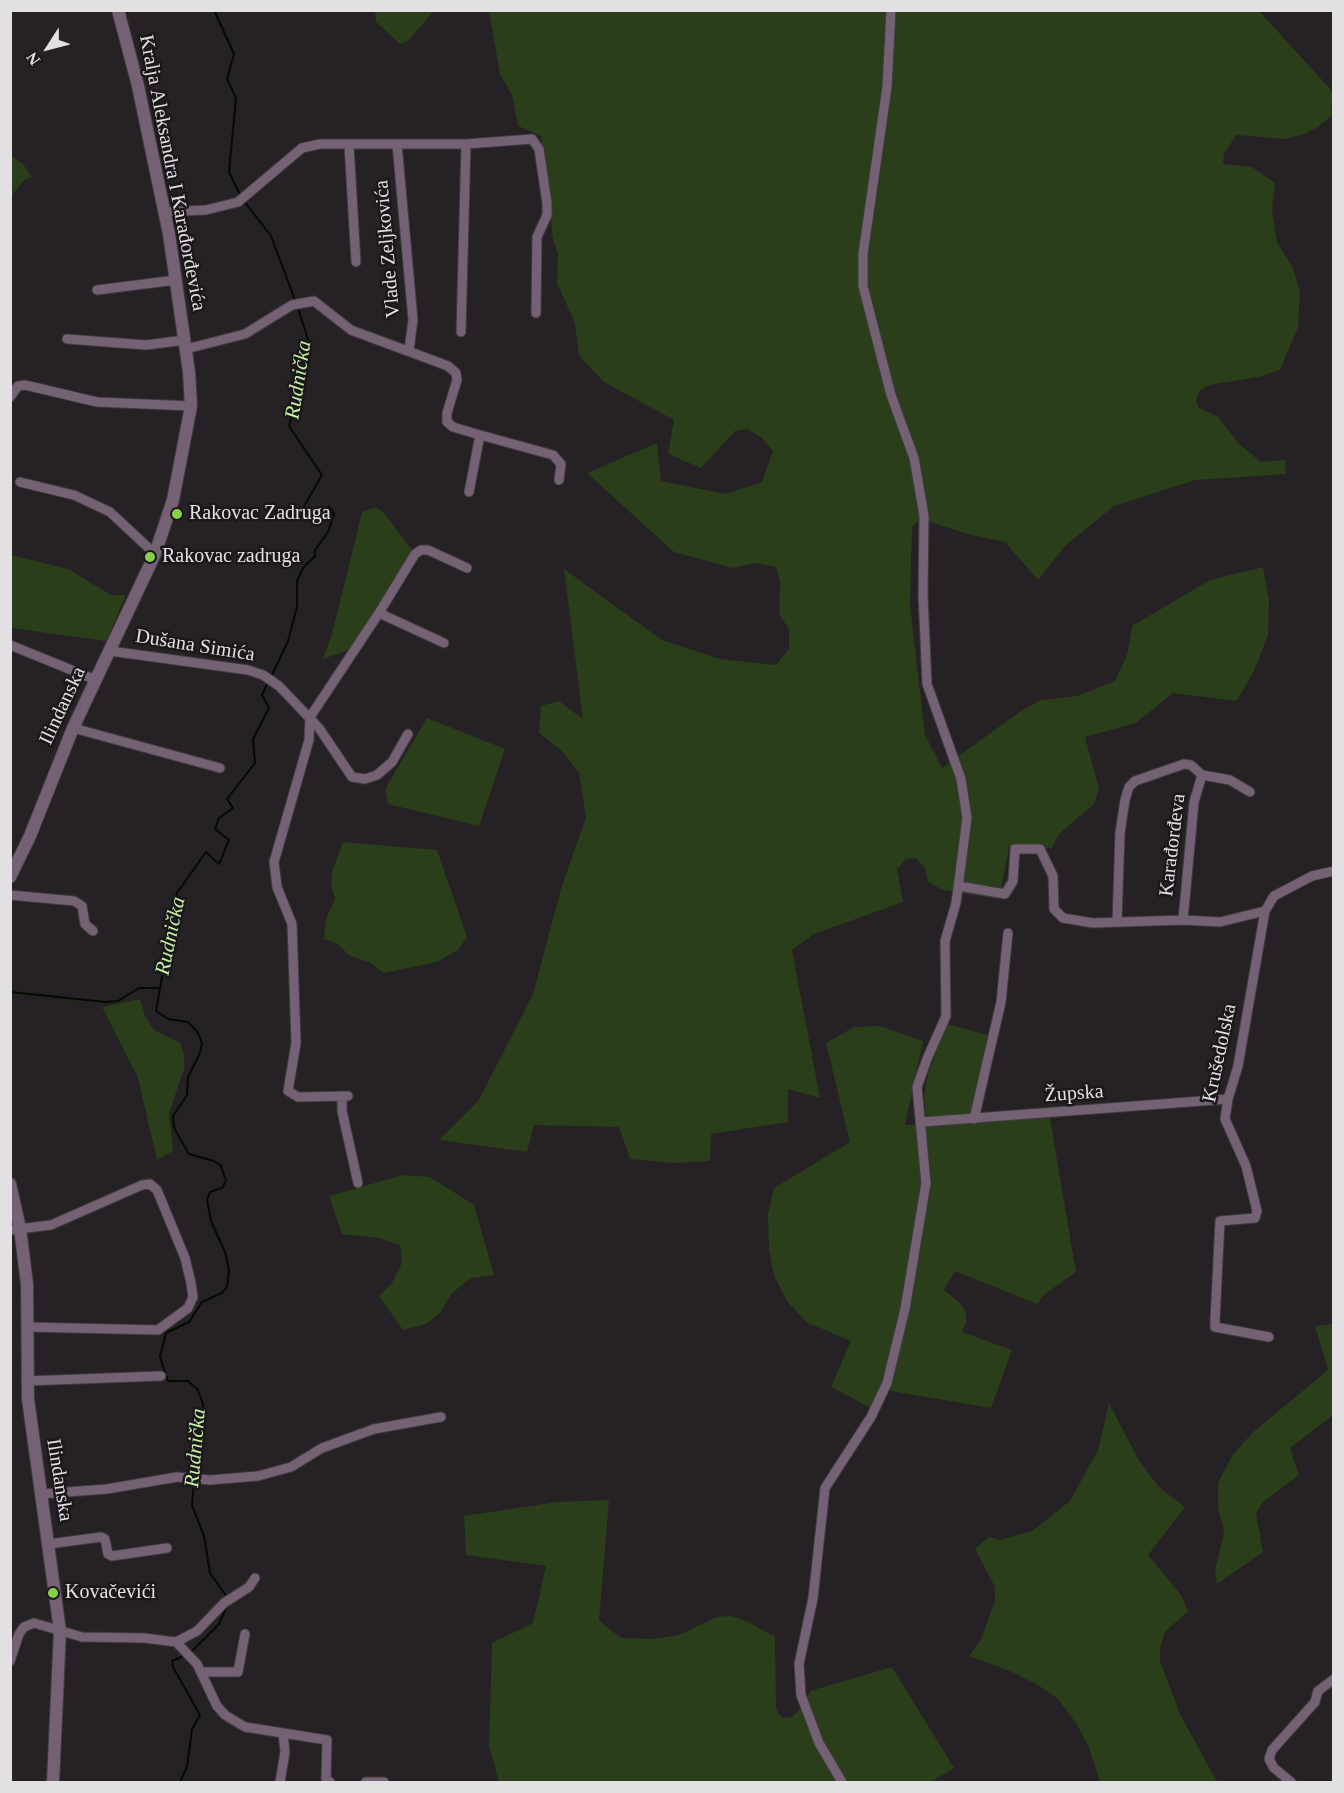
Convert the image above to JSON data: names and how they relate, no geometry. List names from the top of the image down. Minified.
{"streets":{"street":["Kralja Aleksandra I Karađorđevića","Vlade Zeljkovića","Dušana Simića","Ilindanska","Karađorđeva","Krušedolska","Župska"]},"crossings":[["Kralja Aleksandra I Karađorđevića","Ilindanska"],["Dušana Simića","Ilindanska"],["Karađorđeva","Krušedolska"],["Krušedolska","Župska"]],"water":["Rudnička"],"places":["Rakovac Zadruga","Rakovac zadruga","Kovačevići"],"north":"bottom left"}
